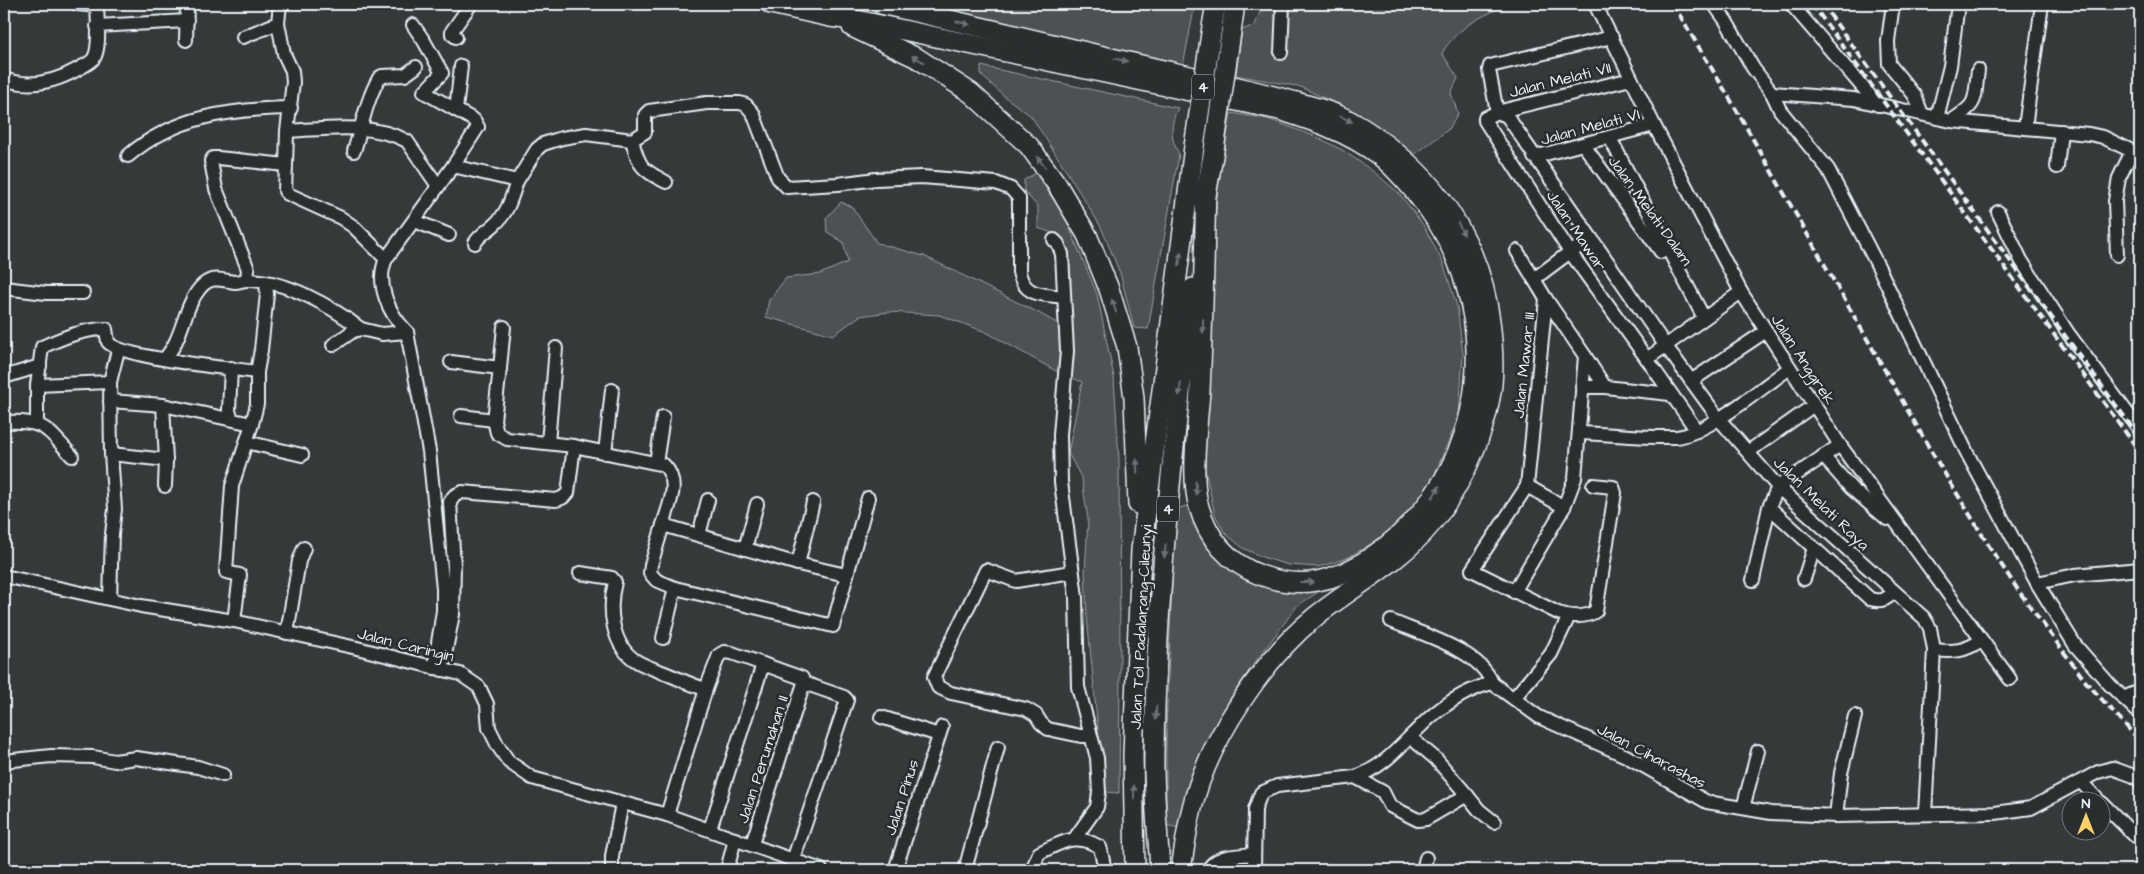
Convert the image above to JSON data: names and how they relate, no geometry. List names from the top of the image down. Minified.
{"streets":{"highway":["4","Jalan Tol Padalarang–Cileunyi"],"street":["Jalan Melati VII","Jalan Melati VI","Jalan Melati Dalam","Jalan Mawar","Jalan Anggrek","Jalan Mawar III","Jalan Melati Raya","Jalan Caringin","Jalan Ciharashas","Jalan Perumahan II","Jalan Pinus"]},"crossings":[["Jalan Melati VII","Jalan Mawar"],["Jalan Melati VII","Jalan Anggrek"],["Jalan Melati VII","Jalan Melati Raya"],["Jalan Melati VI","Jalan Melati Dalam"],["Jalan Melati VI","Jalan Anggrek"],["Jalan Melati VI","Jalan Melati Raya"],["Jalan Melati Raya","Jalan Ciharashas"],["Jalan Caringin","Jalan Perumahan II"]],"north":"top"}
